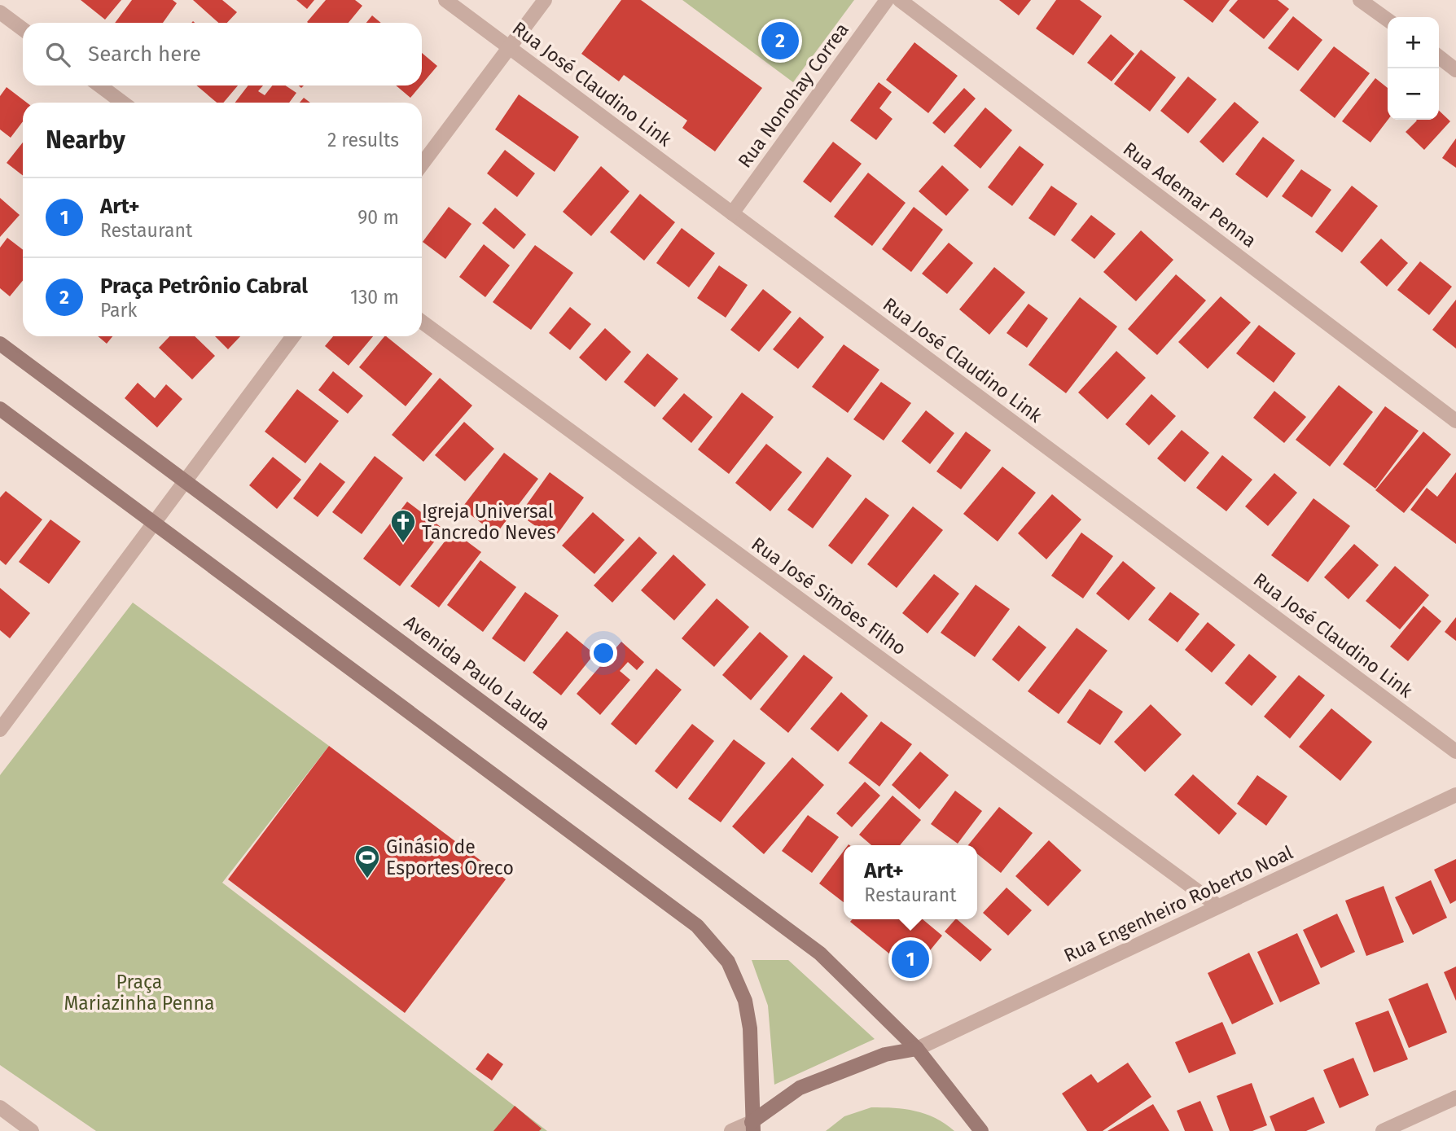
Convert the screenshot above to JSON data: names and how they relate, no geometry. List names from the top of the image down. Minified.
{"streets":{"main road":["Avenida Paulo Lauda"],"street":["Rua José Claudino Link","Rua Nonohay Correa","Rua Ademar Penna","Rua José Simões Filho","Rua Engenheiro Roberto Noal"]},"crossings":[["Rua José Claudino Link","Rua Nonohay Correa"],["Rua José Simões Filho","Rua Engenheiro Roberto Noal"],["Avenida Paulo Lauda","Rua Engenheiro Roberto Noal"]],"parks":["Praça Mariazinha Penna"],"places":{"church":["Igreja Universal Tancredo Neves"],"sports":["Ginásio de Esportes Oreco"]},"page":{"map_buttons":["+","−"],"pins":["2","1"],"search":"Search here","heading":["Nearby","2 results"],"list":[{"mark":"1","name":"Art+","note":"Restaurant","value":"90 m"},{"mark":"2","name":"Praça Petrônio Cabral","note":"Park","value":"130 m"}],"popup":["Art+","Restaurant"]}}
